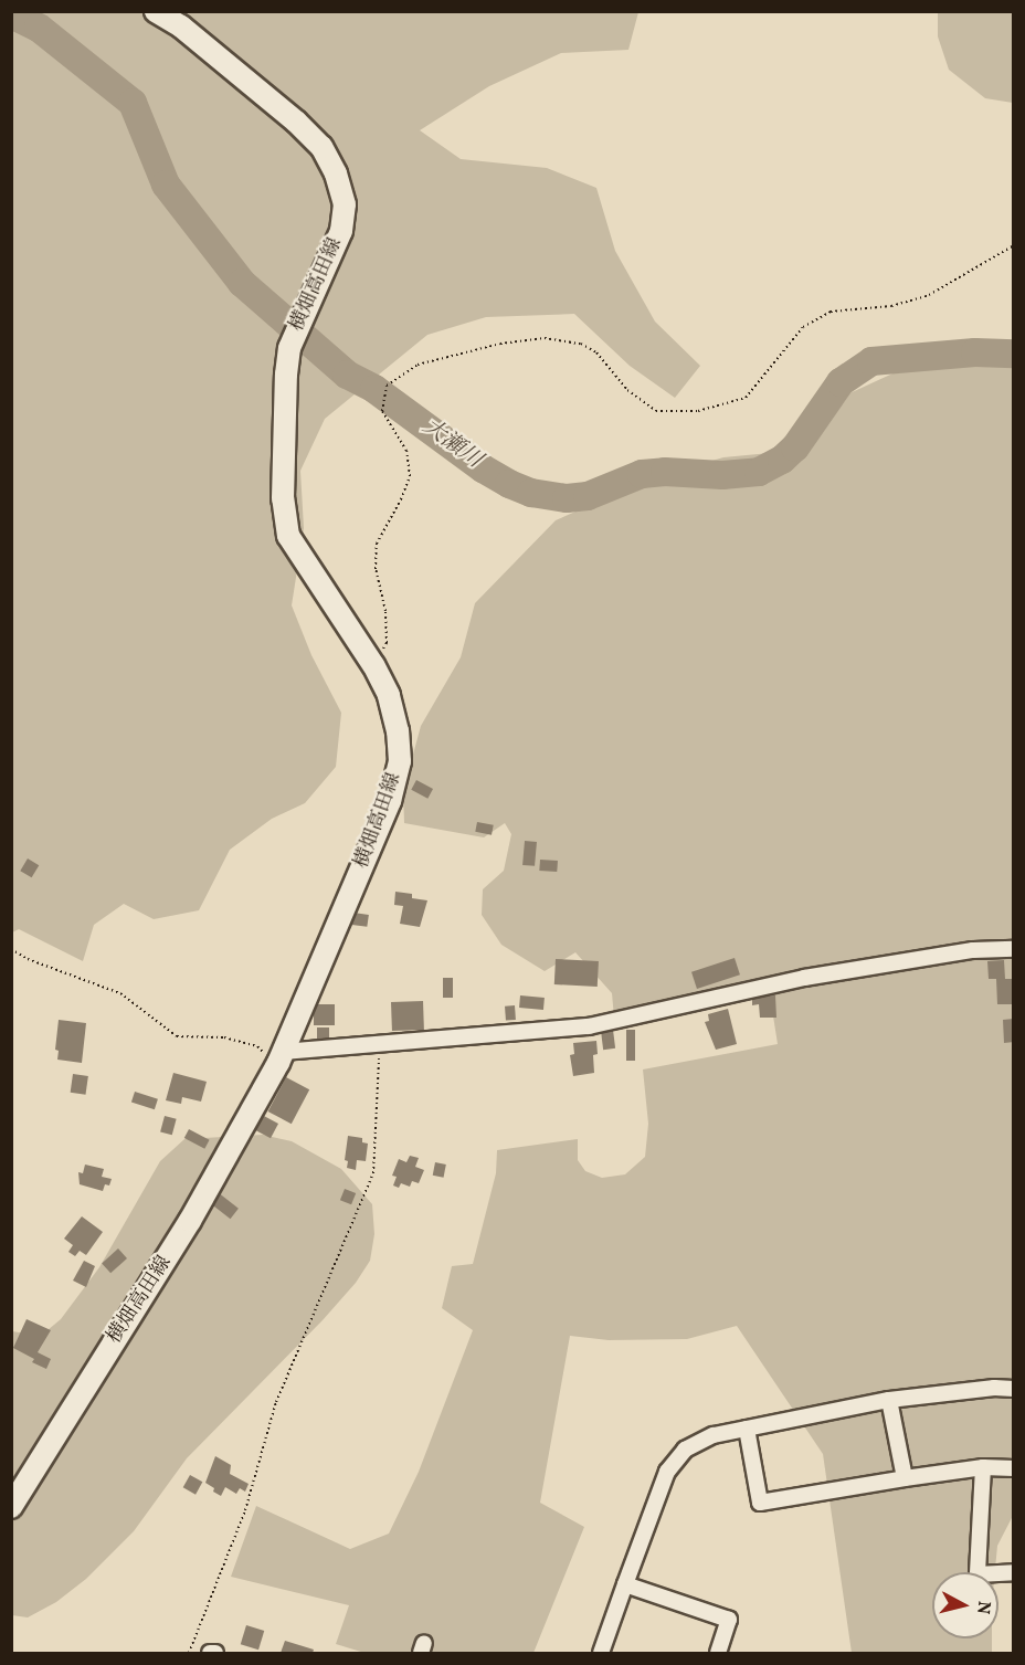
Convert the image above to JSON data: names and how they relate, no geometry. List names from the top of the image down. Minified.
{"streets":{"main road":["横畑高田線"]},"water":["大瀬川"],"north":"right"}
